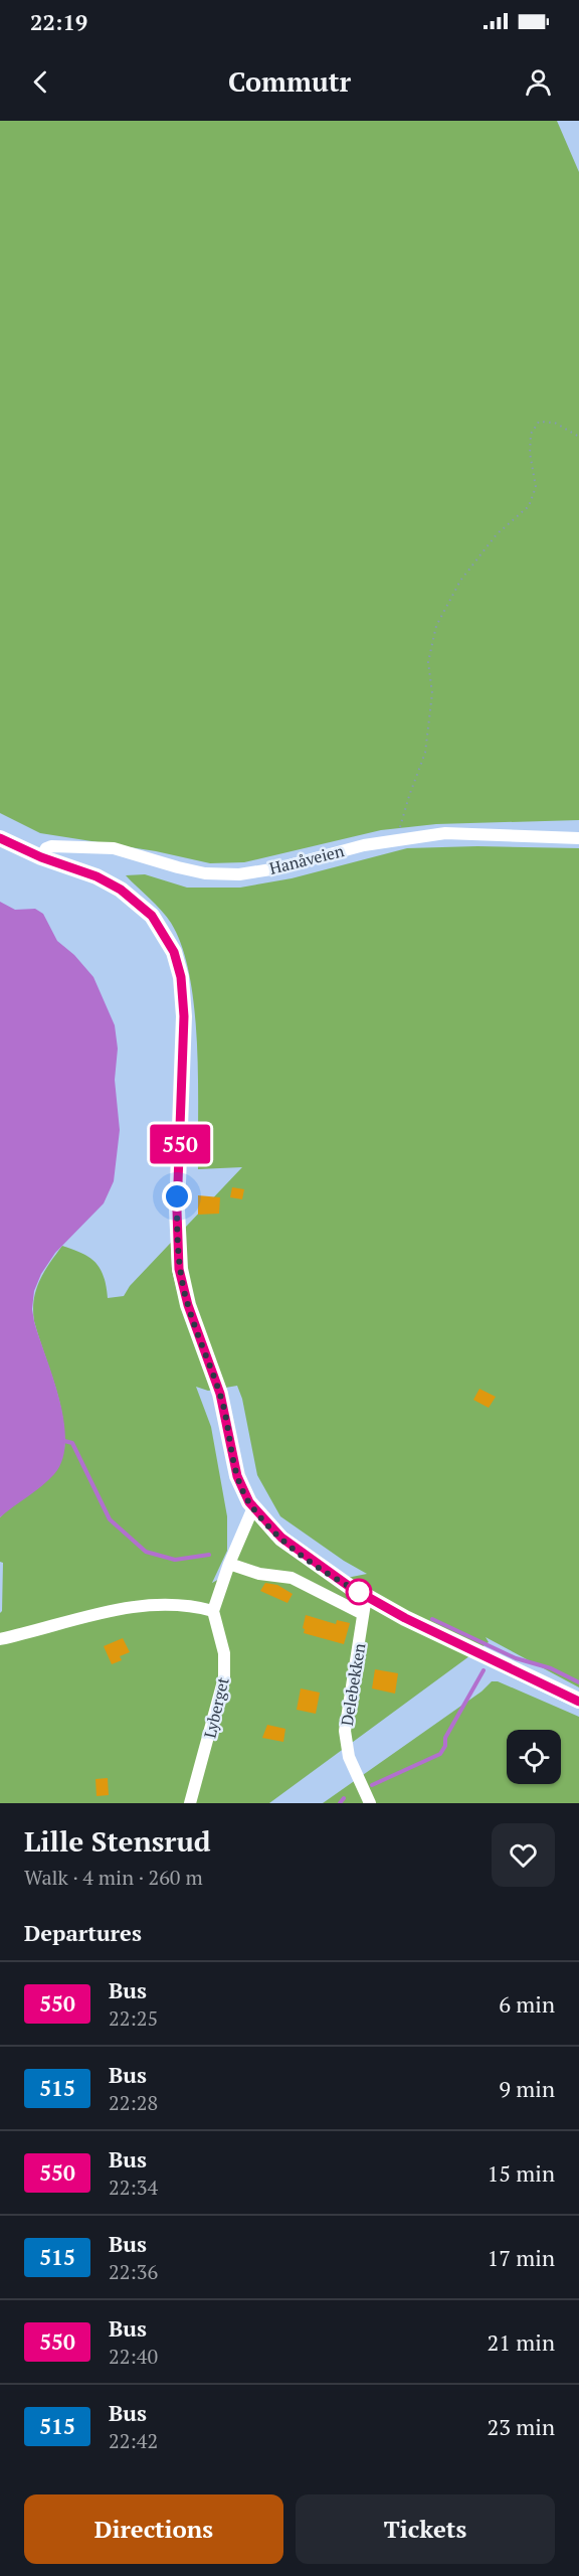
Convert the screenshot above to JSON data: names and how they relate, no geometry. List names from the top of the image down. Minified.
{"streets":{"street":["Hanåveien","Delebekken","Lyberget"]},"lines":["bus line 550"],"page":{"status":"22:19","header":"Commutr","on_map":"550","heading":[["Lille Stensrud","Walk · 4 min · 260 m"],"Departures"],"list":[{"mark":"550","name":"Bus","note":"22:25","value":"6 min"},{"mark":"515","name":"Bus","note":"22:28","value":"9 min"},{"mark":"550","name":"Bus","note":"22:34","value":"15 min"},{"mark":"515","name":"Bus","note":"22:36","value":"17 min"},{"mark":"550","name":"Bus","note":"22:40","value":"21 min"},{"mark":"515","name":"Bus","note":"22:42","value":"23 min"}],"buttons":["Directions","Tickets"]}}
